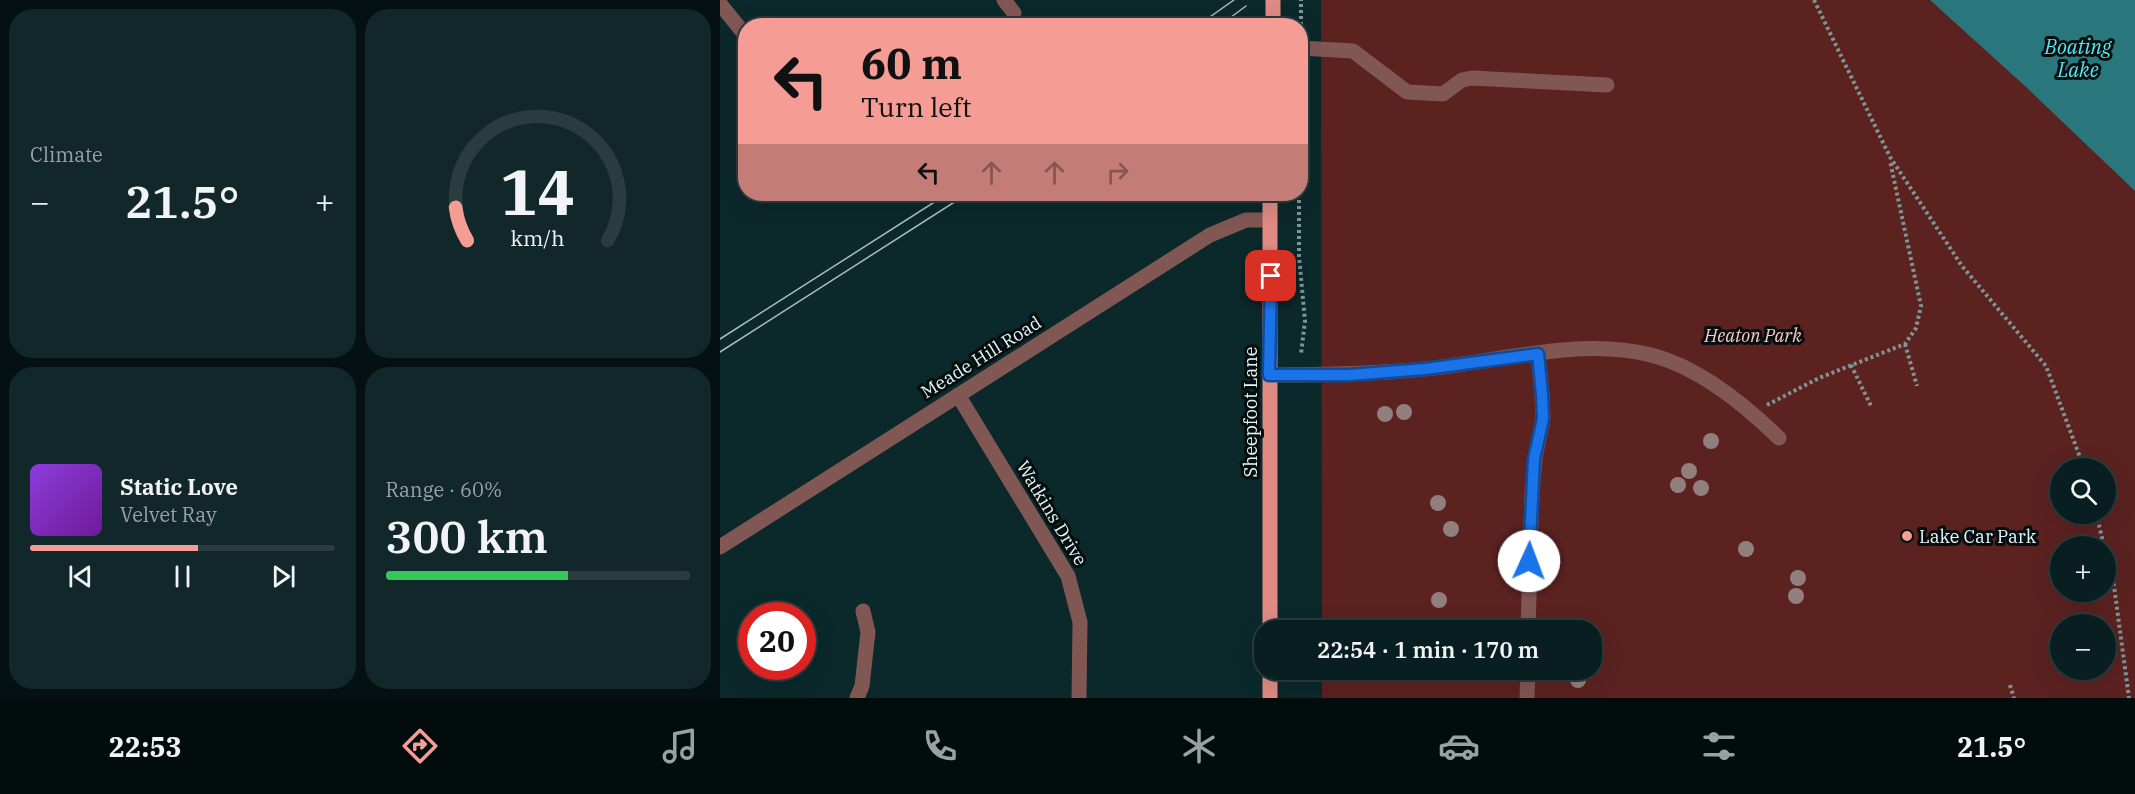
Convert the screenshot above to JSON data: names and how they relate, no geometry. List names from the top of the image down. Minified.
{"streets":{"main road":["Sheepfoot Lane"],"street":["Meade Hill Road","Watkins Drive"]},"crossings":[["Meade Hill Road","Sheepfoot Lane"],["Meade Hill Road","Watkins Drive"]],"water":["Boating Lake"],"parks":["Heaton Park"],"places":["Lake Car Park"],"page":{"tile":["Climate",["Range · 60%","300 km"]],"turn":["60 m","Turn left"],"heat":["−","21.5°","+"],"map_buttons":["+","−"],"song":["Static Love","Velvet Ray"],"limit":"20","trip":"22:54 · 1 min · 170 m","tabs":["22:53","21.5°"],"gauge":["14","km/h"]}}
